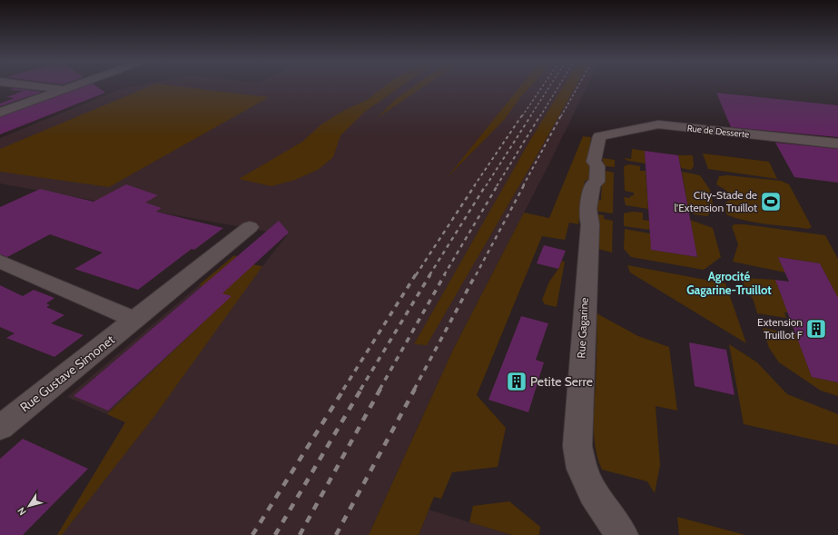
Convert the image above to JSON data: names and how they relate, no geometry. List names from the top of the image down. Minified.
{"streets":{"street":["Rue de Desserte","Rue Gagarine","Rue Gustave Simonet"]},"crossings":[["Rue de Desserte","Rue Gagarine"]],"districts":["Agrocité Gagarine-Truillot"],"places":{"sports":["City-Stade de l'Extension Truillot"],"building":["Extension Truillot F","Petite Serre"]},"north":"bottom left"}
